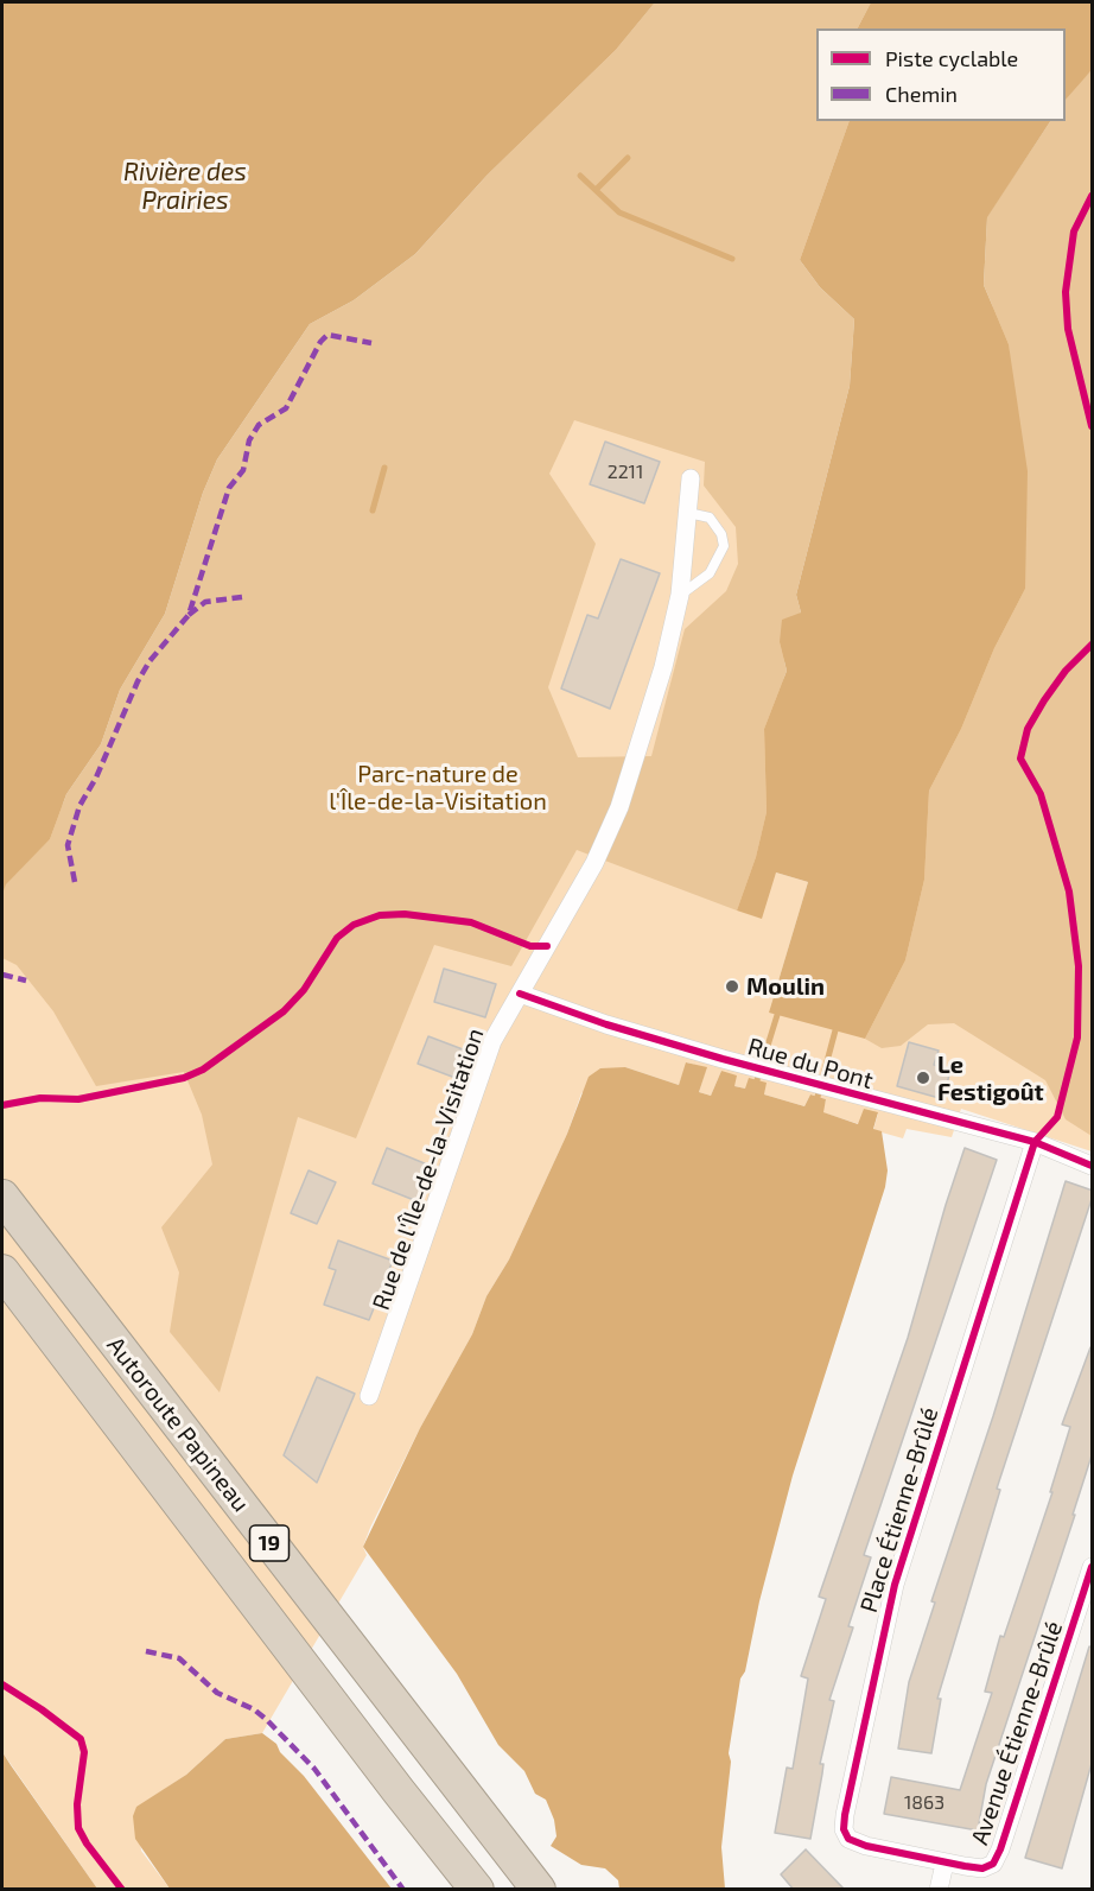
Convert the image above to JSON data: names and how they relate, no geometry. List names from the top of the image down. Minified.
{"streets":{"highway":["Autoroute Papineau","19"],"street":["Rue du Pont","Rue de l'Île-de-la-Visitation","Place Étienne-Brûlé","Avenue Étienne-Brûlé"]},"crossings":[["Rue du Pont","Rue de l'Île-de-la-Visitation"],["Rue du Pont","Place Étienne-Brûlé"],["Place Étienne-Brûlé","Avenue Étienne-Brûlé"]],"water":["Rivière des Prairies"],"parks":["Parc-nature de l'Île-de-la-Visitation"],"places":["Moulin","Le Festigoût"],"house_numbers":["2211","1863"],"legend":["Piste cyclable","Chemin"]}
